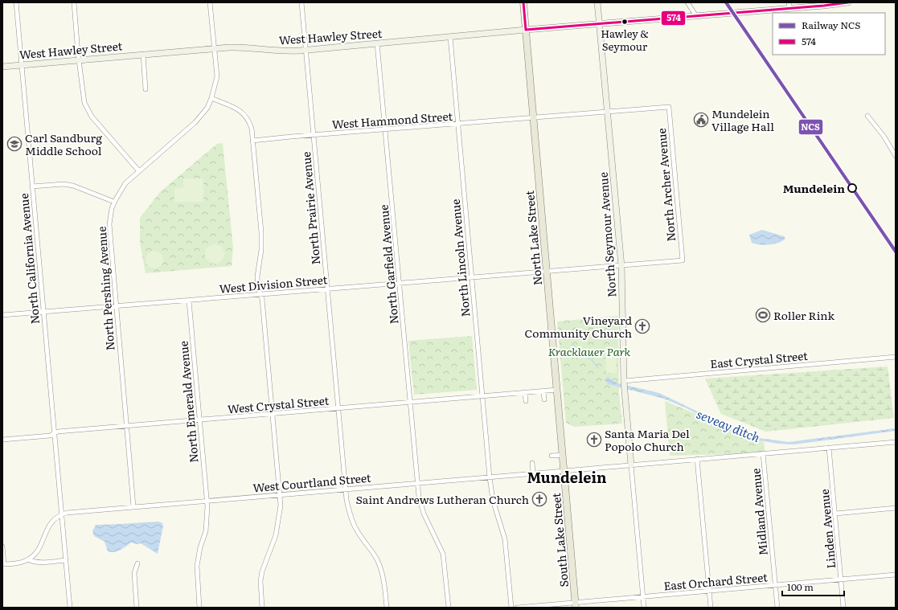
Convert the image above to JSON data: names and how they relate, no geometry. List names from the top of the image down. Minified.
{"streets":{"main road":["North Lake Street","South Lake Street"],"street":["West Hawley Street","West Hammond Street","North Archer Avenue","North Prairie Avenue","North Seymour Avenue","North Lincoln Avenue","North California Avenue","North Garfield Avenue","West Division Street","North Pershing Avenue","East Crystal Street","North Emerald Avenue","West Crystal Street","West Courtland Street","Midland Avenue","Linden Avenue","East Orchard Street"]},"crossings":[["West Hawley Street","North Prairie Avenue"],["West Hawley Street","North Seymour Avenue"],["West Hawley Street","North Lake Street"],["West Hawley Street","North Lincoln Avenue"],["West Hawley Street","North California Avenue"],["West Hawley Street","North Garfield Avenue"],["West Hammond Street","North Archer Avenue"],["West Hammond Street","North Prairie Avenue"],["West Hammond Street","North Seymour Avenue"],["West Hammond Street","North Lake Street"],["West Hammond Street","North Lincoln Avenue"],["West Hammond Street","North Garfield Avenue"],["North Archer Avenue","West Division Street"],["North Prairie Avenue","West Division Street"],["North Prairie Avenue","West Crystal Street"],["North Prairie Avenue","West Courtland Street"],["North Seymour Avenue","West Division Street"],["North Seymour Avenue","East Crystal Street"],["North Seymour Avenue","West Courtland Street"],["North Lake Street","West Division Street"],["North Lake Street","West Crystal Street"],["North Lake Street","West Courtland Street"],["North Lake Street","South Lake Street"],["North Lincoln Avenue","West Division Street"],["North Lincoln Avenue","West Crystal Street"],["North Lincoln Avenue","West Courtland Street"],["North California Avenue","West Division Street"],["North California Avenue","West Crystal Street"],["North California Avenue","West Courtland Street"],["North Garfield Avenue","West Division Street"],["North Garfield Avenue","West Crystal Street"],["North Garfield Avenue","West Courtland Street"],["West Division Street","North Pershing Avenue"],["West Division Street","North Emerald Avenue"],["North Pershing Avenue","West Crystal Street"],["North Pershing Avenue","West Courtland Street"],["North Emerald Avenue","West Crystal Street"],["North Emerald Avenue","West Courtland Street"],["West Courtland Street","Midland Avenue"],["West Courtland Street","Linden Avenue"],["West Courtland Street","South Lake Street"],["Midland Avenue","East Orchard Street"],["Linden Avenue","East Orchard Street"],["South Lake Street","East Orchard Street"]],"districts":["Mundelein"],"water":["seveay ditch"],"parks":["Kracklauer Park"],"places":{"other":["Hawley & Seymour","Mundelein"],"public building":["Mundelein Village Hall"],"school or university":["Carl Sandburg Middle School"],"sports":["Roller Rink"],"church":["Vineyard Community Church","Santa Maria Del Popolo Church","Saint Andrews Lutheran Church"]},"lines":["rail line NCS","transit line 574"],"legend":["Railway NCS","574"],"scale_bar":"100 m"}
